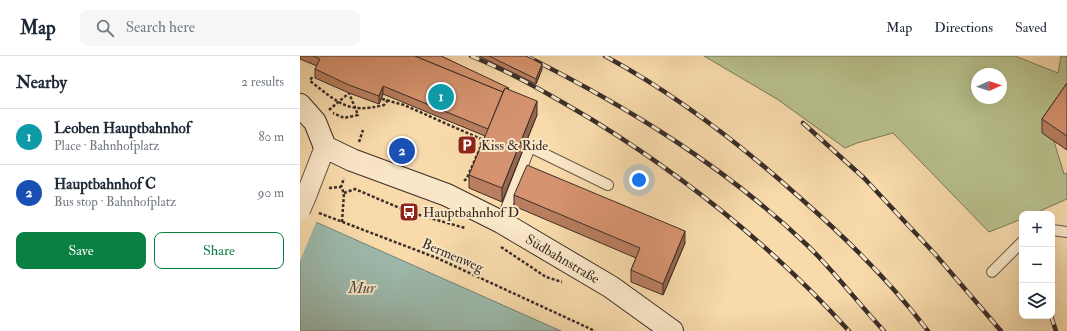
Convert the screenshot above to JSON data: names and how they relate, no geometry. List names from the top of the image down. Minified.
{"streets":{"main road":["Südbahnstraße"],"path":["Bermenweg"]},"water":["Mur"],"places":{"parking":["Kiss & Ride"],"bus stop":["Hauptbahnhof D"]},"north":"right","page":{"header":"Map","search":"Search here","nav":["Map","Directions","Saved"],"heading":["Nearby","2 results"],"pins":["1","2"],"list":[{"mark":"1","name":"Leoben Hauptbahnhof","note":"Place · Bahnhofplatz","value":"80 m"},{"mark":"2","name":"Hauptbahnhof C","note":"Bus stop · Bahnhofplatz","value":"90 m"}],"map_buttons":["+","−"],"buttons":["Save","Share"]}}
